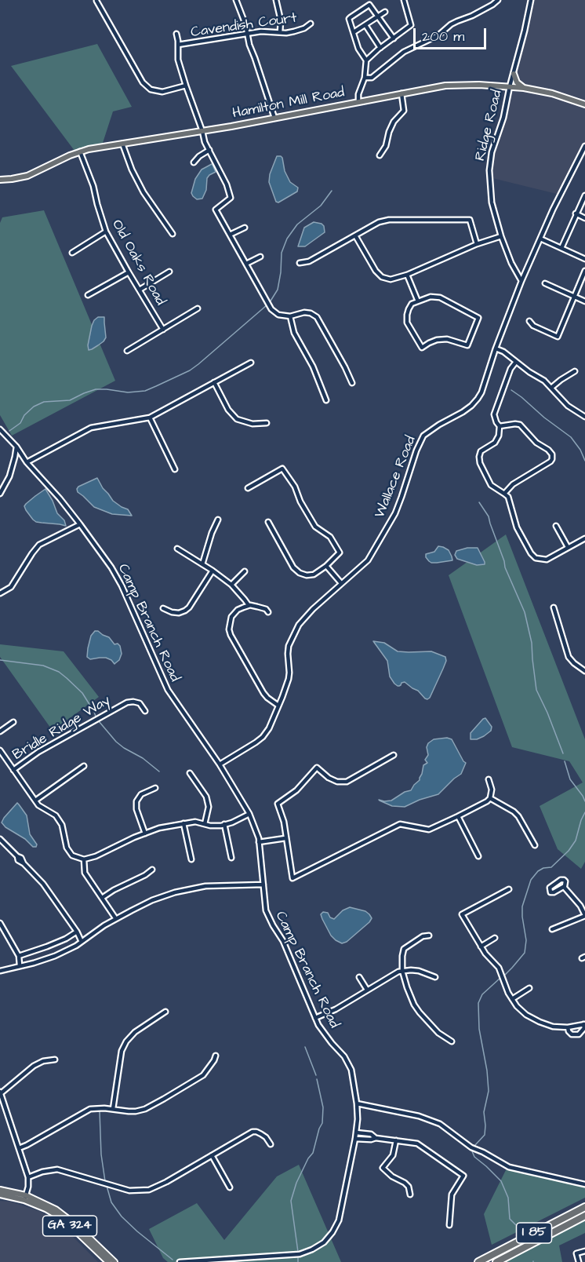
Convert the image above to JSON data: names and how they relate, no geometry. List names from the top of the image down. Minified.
{"streets":{"highway":["I 85"],"main road":["Hamilton Mill Road","GA 324"],"street":["Cavendish Court","Ridge Road","Old Oaks Road","Wallace Road","Camp Branch Road","Bridle Ridge Way"]},"crossings":[["Hamilton Mill Road","Ridge Road"],["Hamilton Mill Road","Old Oaks Road"],["Ridge Road","Wallace Road"],["Wallace Road","Camp Branch Road"]],"scale_bar":"200 m"}
